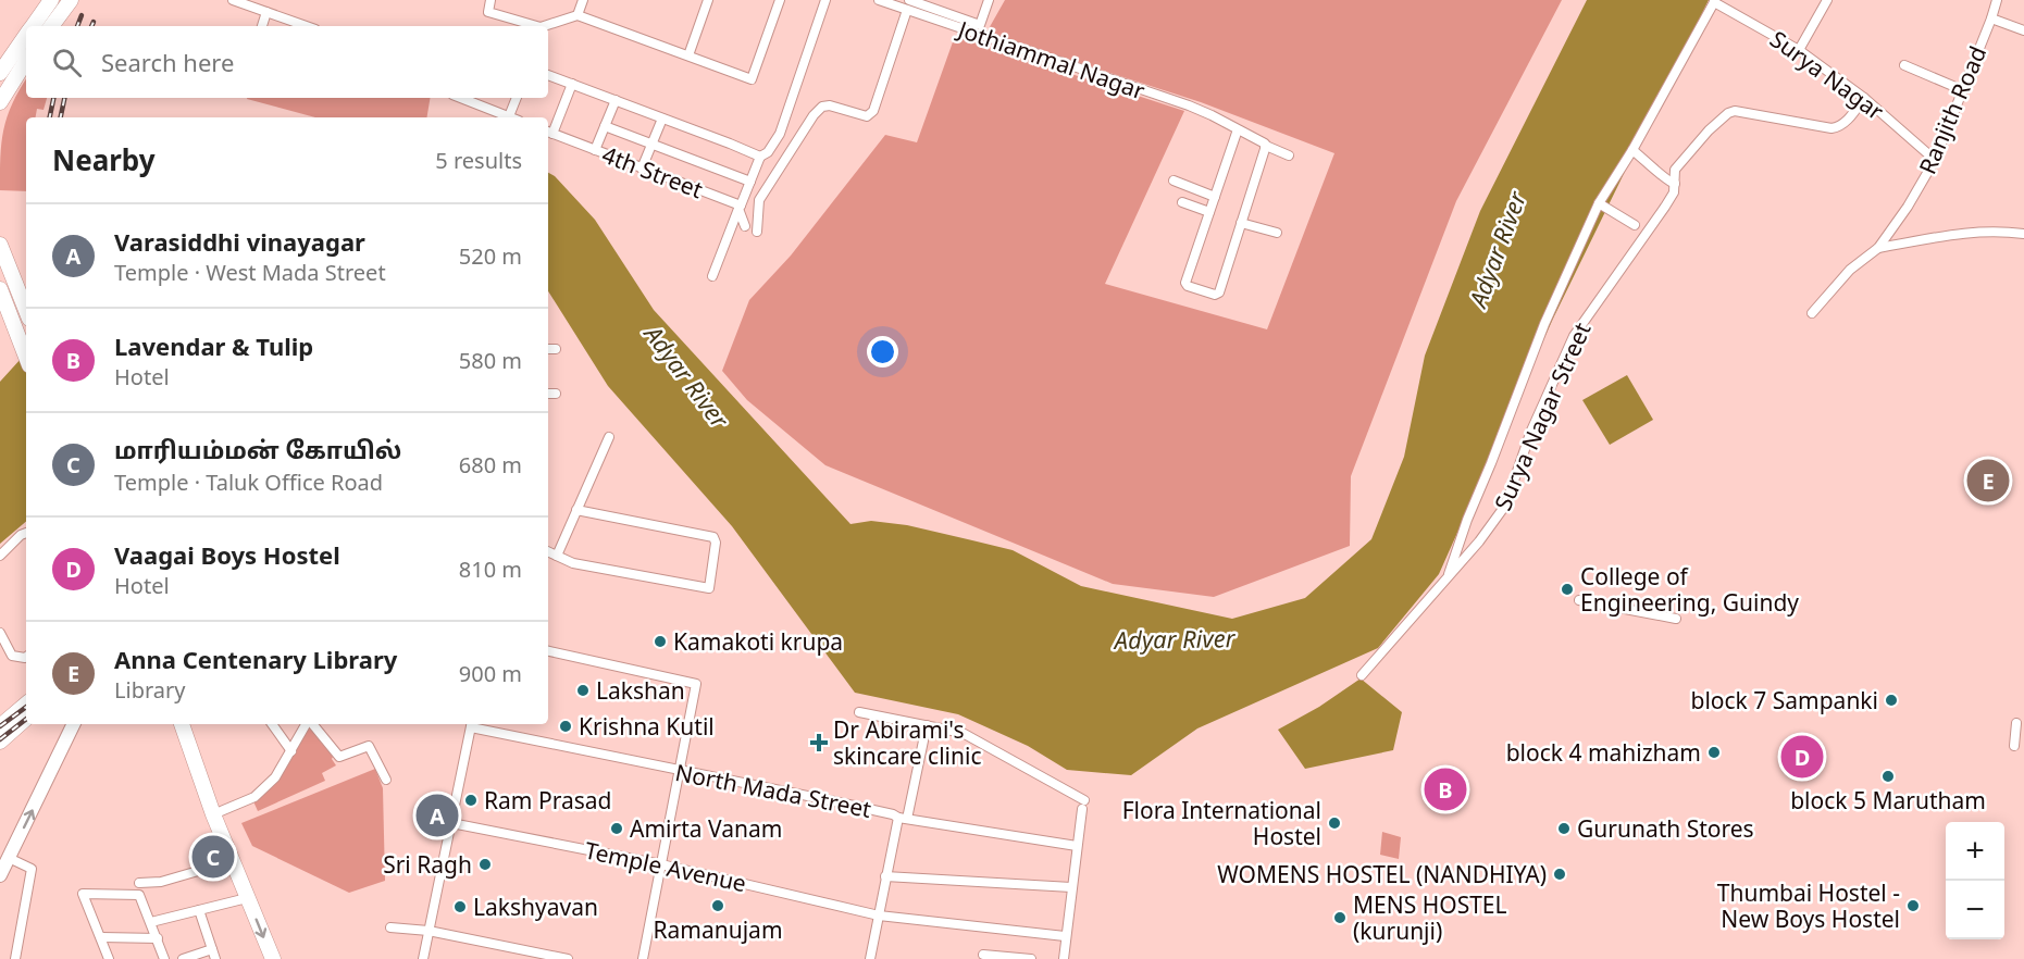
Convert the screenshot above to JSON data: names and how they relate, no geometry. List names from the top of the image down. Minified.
{"streets":{"street":["Jothiammal Nagar","Surya Nagar","Ranjith Road","4th Street","Surya Nagar Street","North Mada Street","Temple Avenue"]},"crossings":[["Surya Nagar","Ranjith Road"],["Surya Nagar","Surya Nagar Street"]],"water":["Adyar River"],"places":{"other":["College of Engineering, Guindy","Kamakoti krupa","Lakshan","block 7 Sampanki","Krishna Kutil","block 4 mahizham","block 5 Marutham","Ram Prasad","Flora International Hostel","Amirta Vanam","Gurunath Stores","Sri Ragh","WOMENS HOSTEL (NANDHIYA)","Ramanujam","Thumbai Hostel - New Boys Hostel","Lakshyavan","MENS HOSTEL (kurunji)"],"health":["Dr Abirami's skincare clinic"]},"page":{"search":"Search here","heading":["Nearby","5 results"],"list":[{"mark":"A","name":"Varasiddhi vinayagar","note":"Temple · West Mada Street","value":"520 m"},{"mark":"B","name":"Lavendar & Tulip","note":"Hotel","value":"580 m"},{"mark":"C","name":"மாரியம்மன் கோயில்","note":"Temple · Taluk Office Road","value":"680 m"},{"mark":"D","name":"Vaagai Boys Hostel","note":"Hotel","value":"810 m"},{"mark":"E","name":"Anna Centenary Library","note":"Library","value":"900 m"}],"pins":["E","D","B","A","C"],"map_buttons":["+","−"]}}
